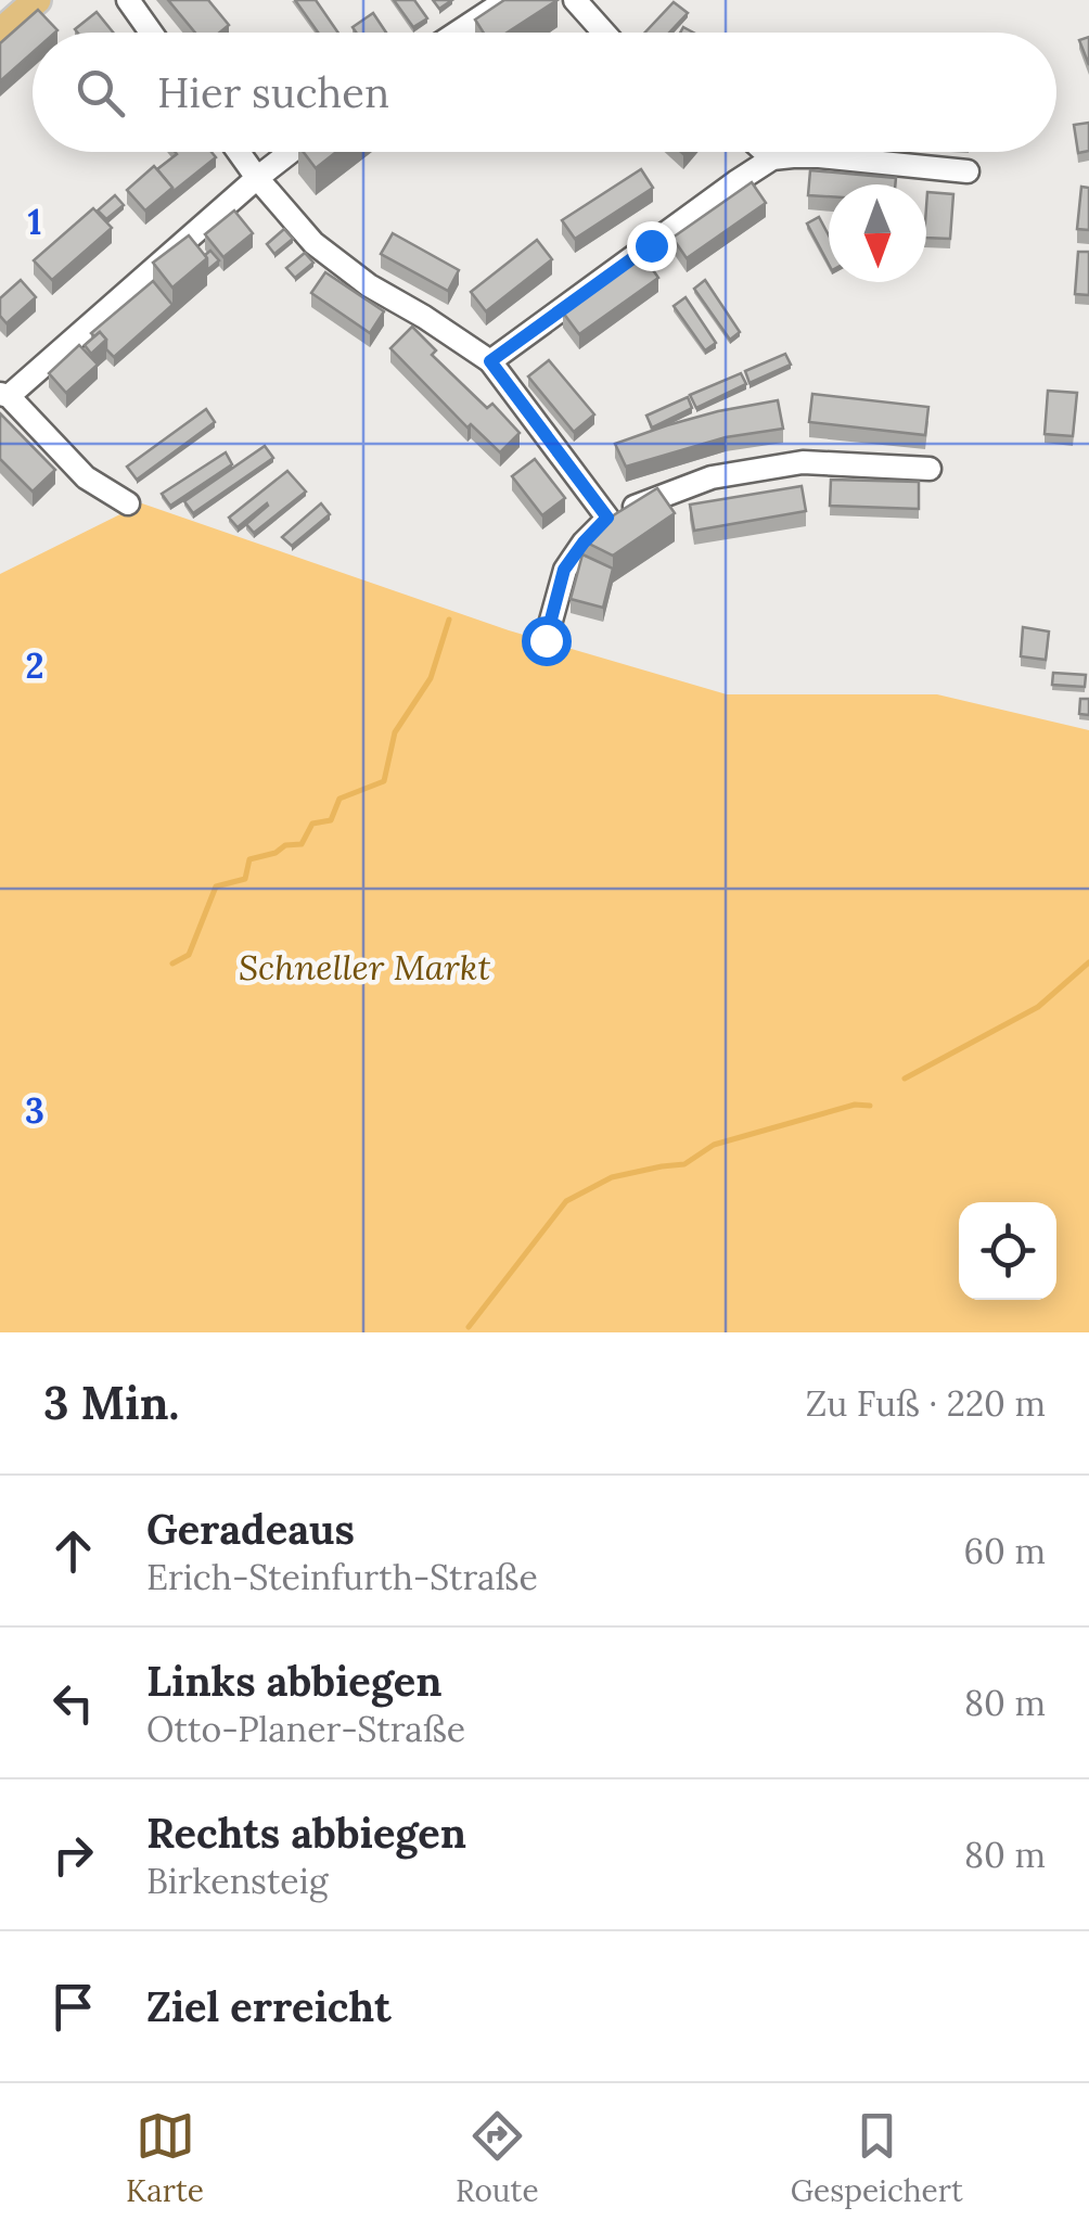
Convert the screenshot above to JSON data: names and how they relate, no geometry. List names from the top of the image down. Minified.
{"parks":["Schneller Markt"],"north":"bottom","page":{"search":"Hier suchen","heading":["3 Min.","Zu Fuß · 220 m"],"list":[["Geradeaus","Erich-Steinfurth-Straße","60 m"],["Links abbiegen","Otto-Planer-Straße","80 m"],["Rechts abbiegen","Birkensteig","80 m"],"Ziel erreicht"],"nav":["Karte","Route","Gespeichert"]},"grid":{"rows":["1","2","3"]}}
